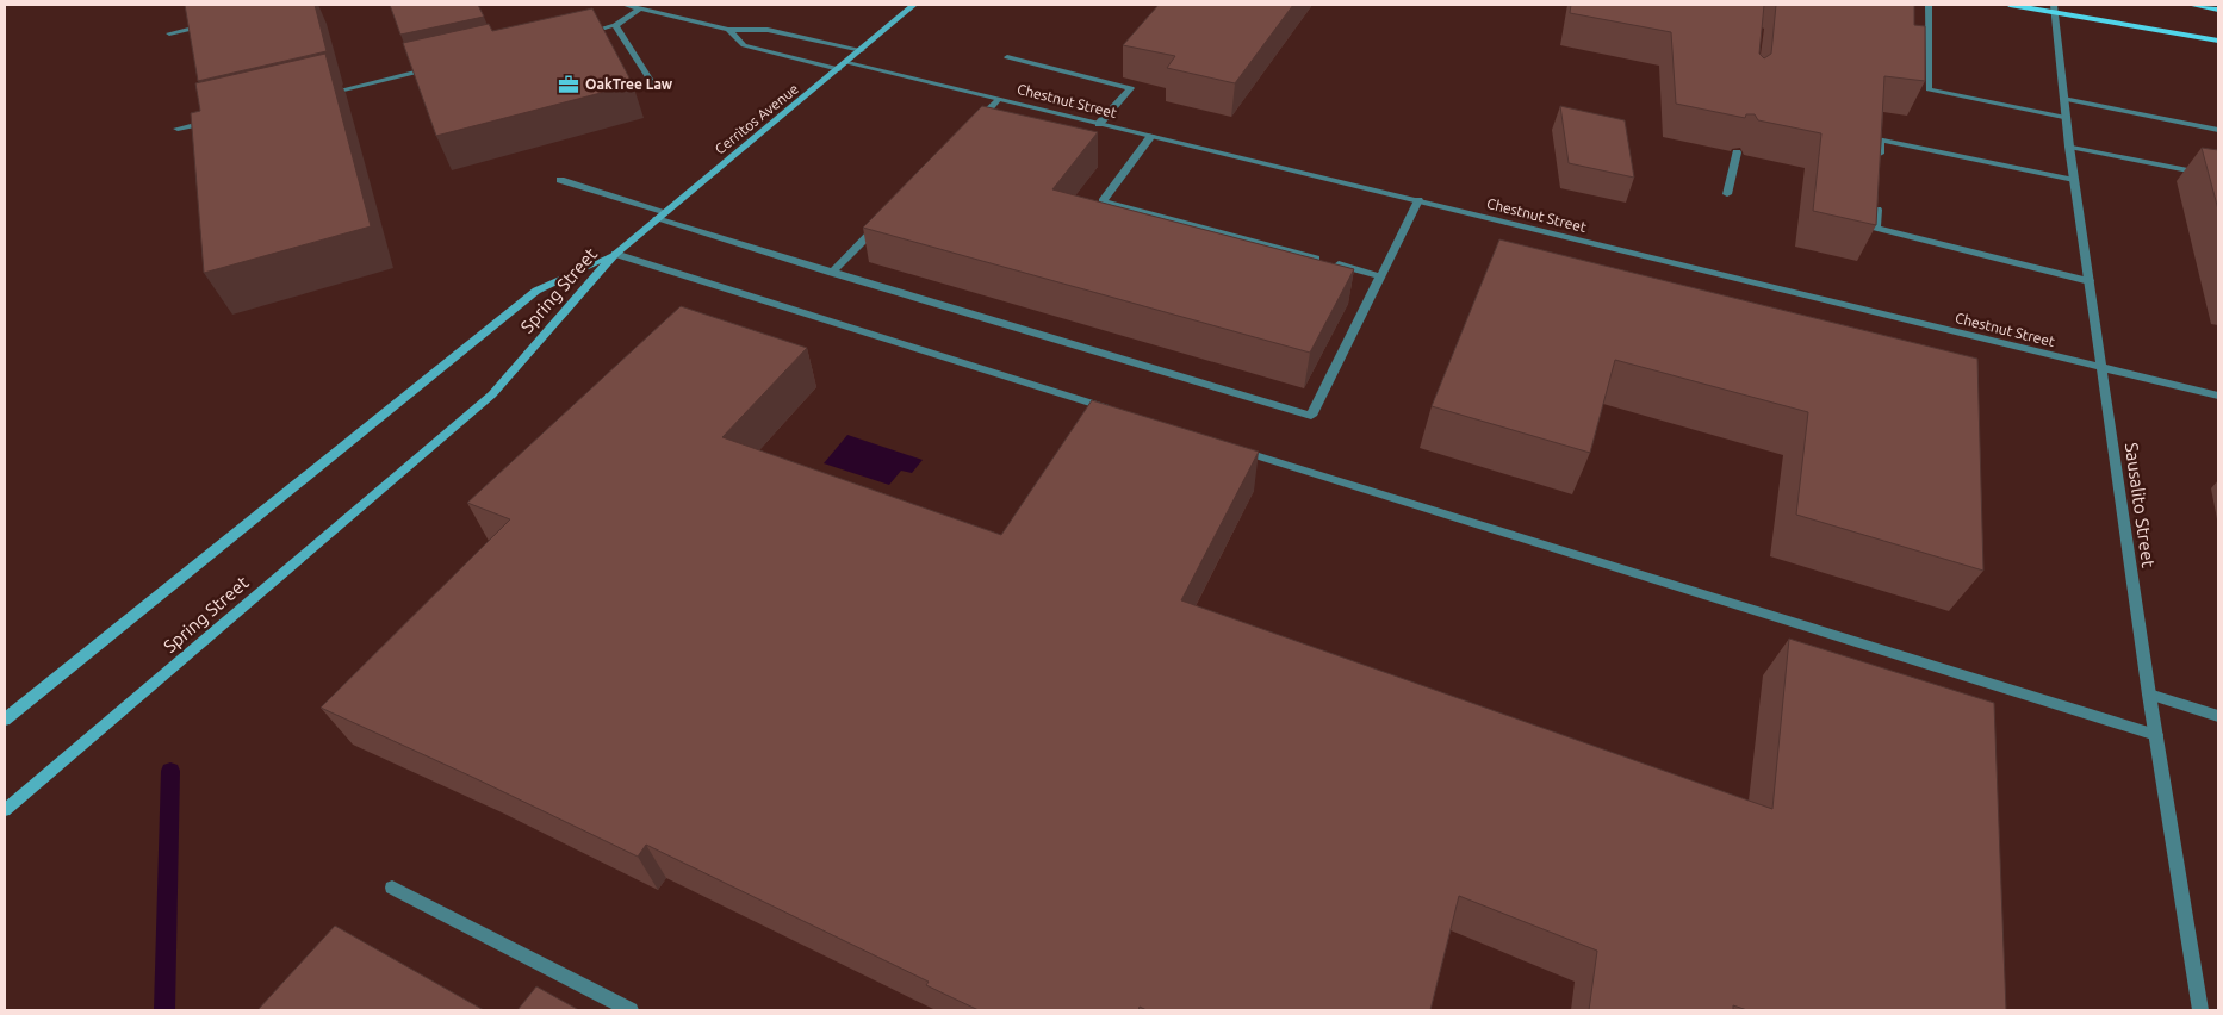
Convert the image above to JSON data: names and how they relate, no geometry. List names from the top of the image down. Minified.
{"streets":{"main road":["Cerritos Avenue","Spring Street"],"street":["Chestnut Street","Sausalito Street"]},"crossings":[["Chestnut Street","Cerritos Avenue"],["Chestnut Street","Sausalito Street"],["Cerritos Avenue","Spring Street"]],"places":{"office":["OakTree Law"]}}
